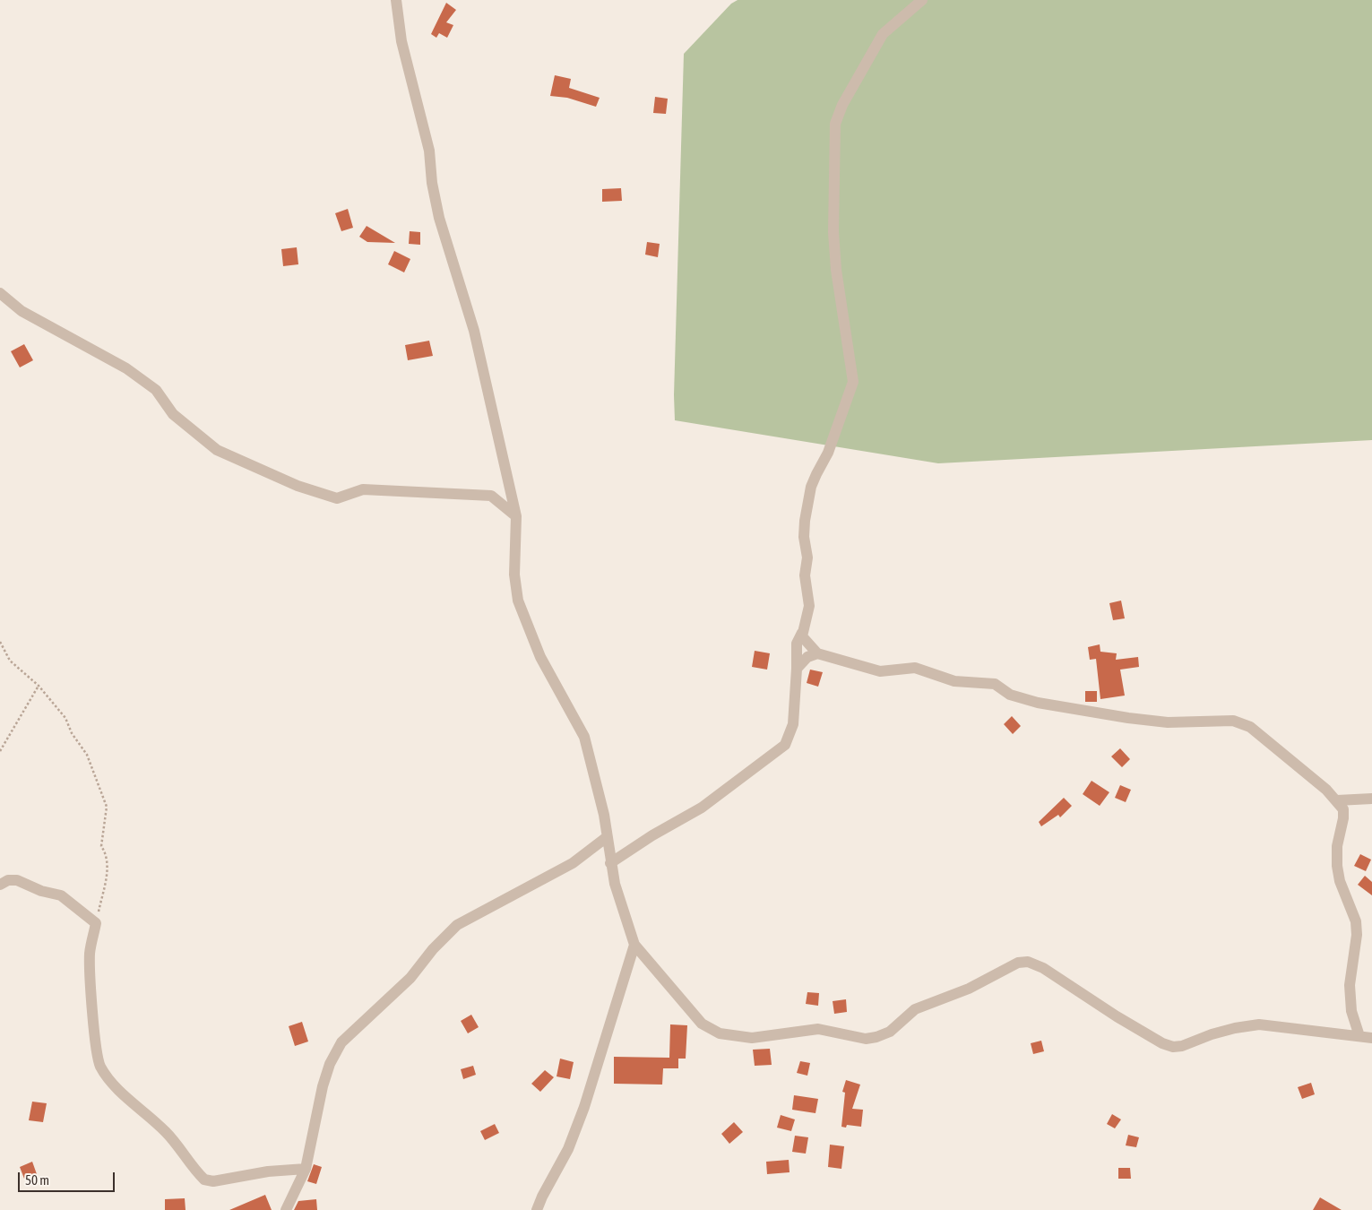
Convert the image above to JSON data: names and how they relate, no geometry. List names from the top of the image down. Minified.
{"scale_bar":"50 m"}
